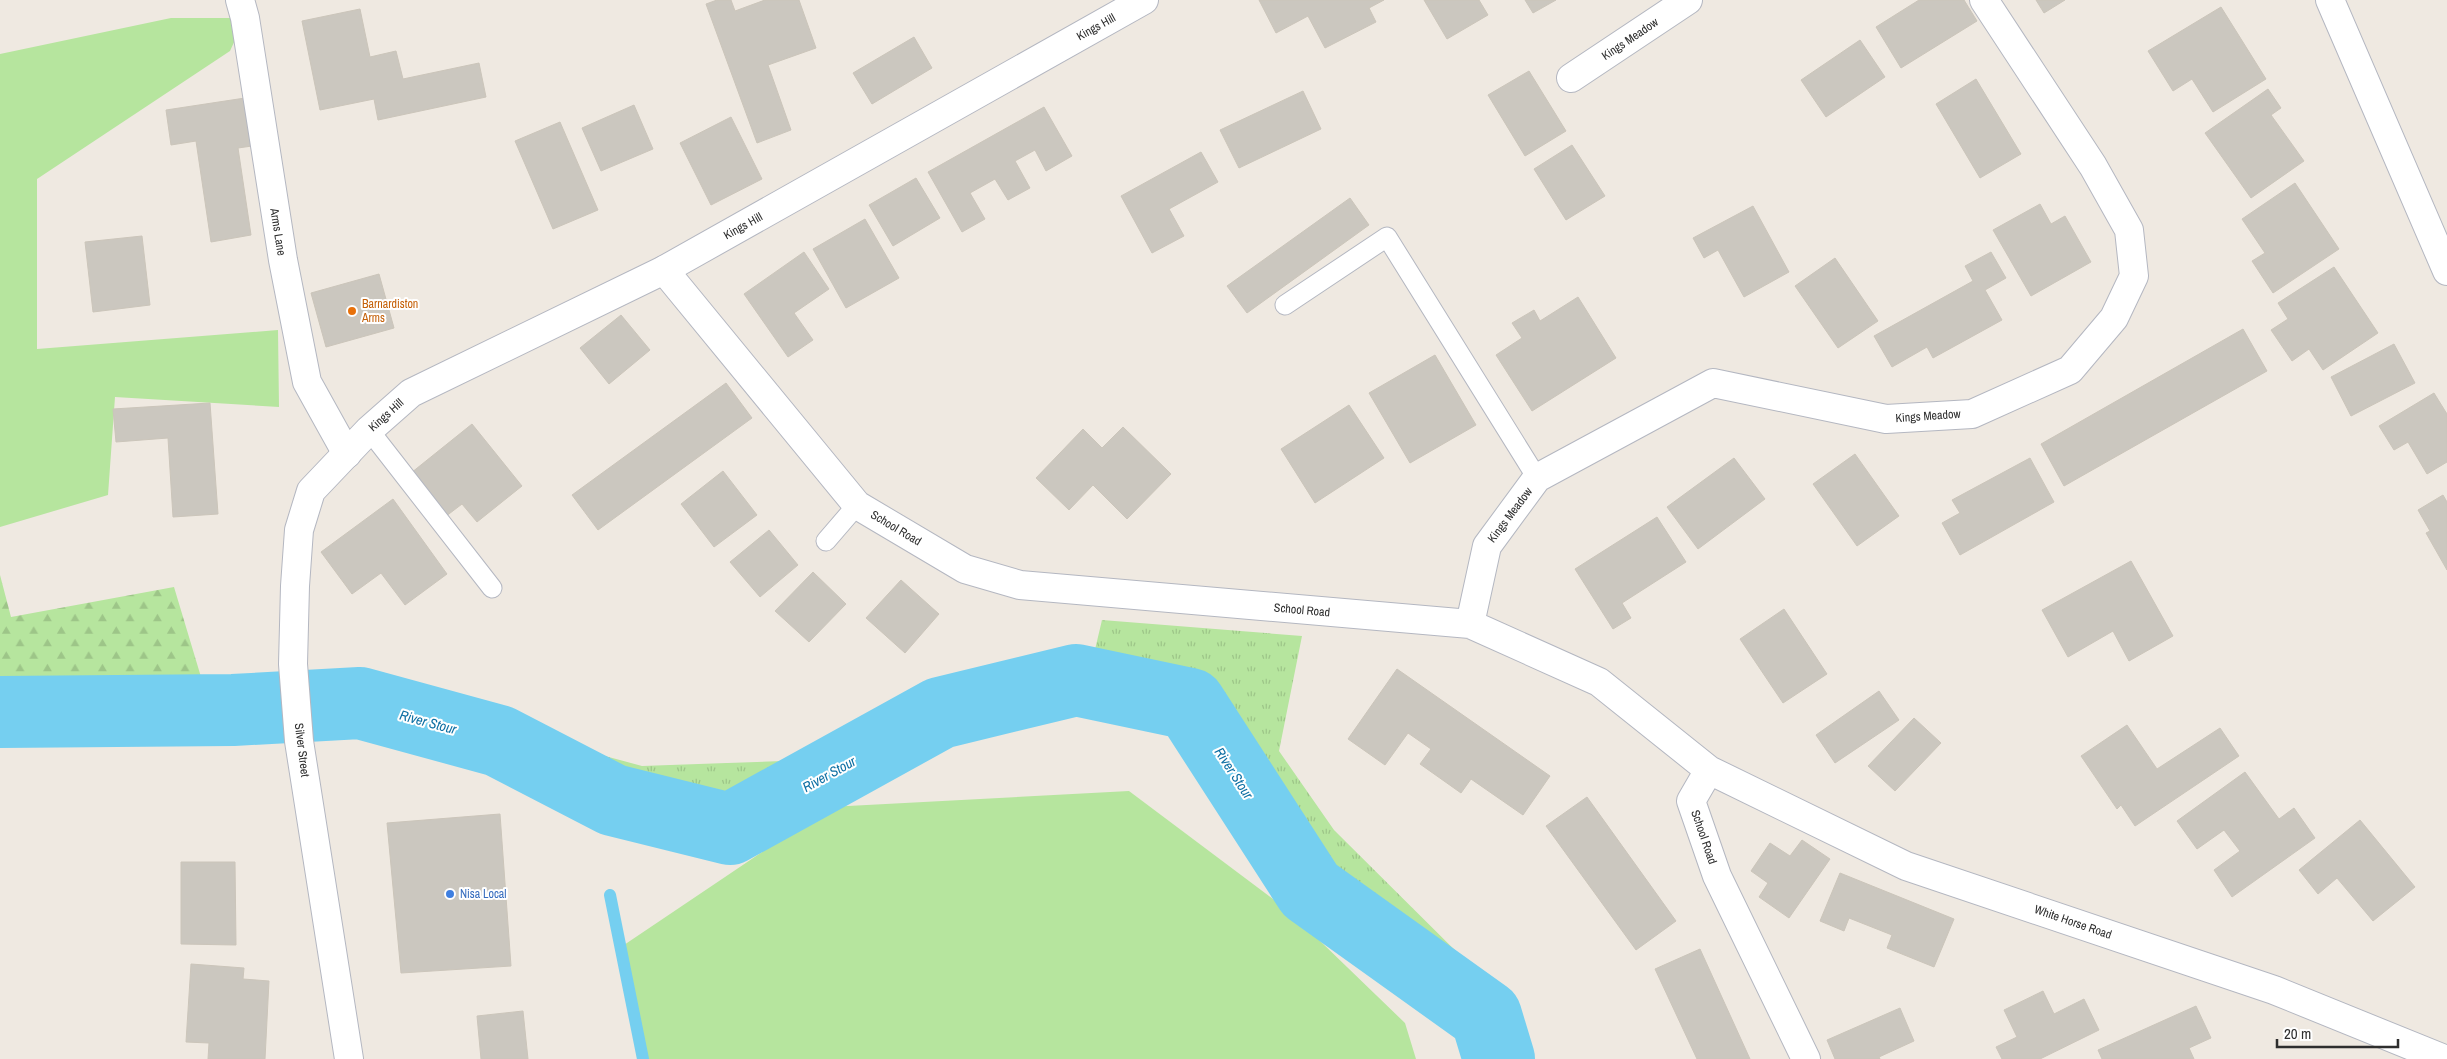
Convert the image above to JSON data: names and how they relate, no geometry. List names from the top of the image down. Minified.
{"streets":{"street":["Kings Hill","Kings Meadow","Arms Lane","School Road","Silver Street","White Horse Road"]},"crossings":[["Kings Hill","Arms Lane"],["Kings Hill","School Road"],["Kings Hill","Silver Street"],["Kings Meadow","School Road"],["Arms Lane","Silver Street"],["School Road","White Horse Road"]],"water":["River Stour"],"places":["Barnardiston Arms","Nisa Local"],"scale_bar":"20 m"}
